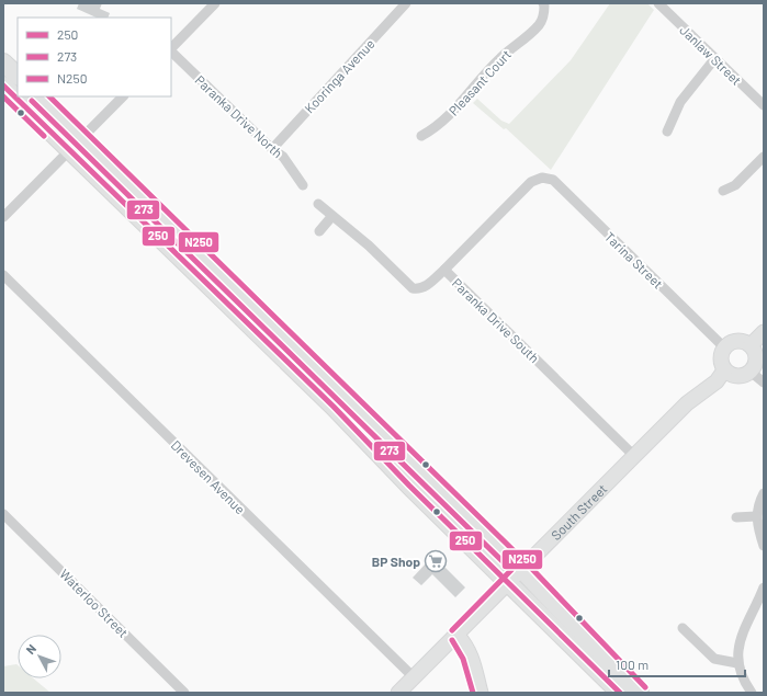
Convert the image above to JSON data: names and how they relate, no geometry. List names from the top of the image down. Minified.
{"streets":{"street":["Janlaw Street","Kooringa Avenue","Pleasant Court","Paranka Drive North","Tarina Street","Paranka Drive South","Drevesen Avenue","South Street","Waterloo Street"]},"crossings":[["Kooringa Avenue","Paranka Drive North"],["Tarina Street","Paranka Drive South"],["Tarina Street","South Street"],["Paranka Drive South","South Street"],["Drevesen Avenue","South Street"]],"places":{"supermarket":["BP Shop"]},"lines":["transit line 250","transit line 273","transit line N250"],"legend":["250","273","N250"],"scale_bar":"100 m","north":"top left"}
